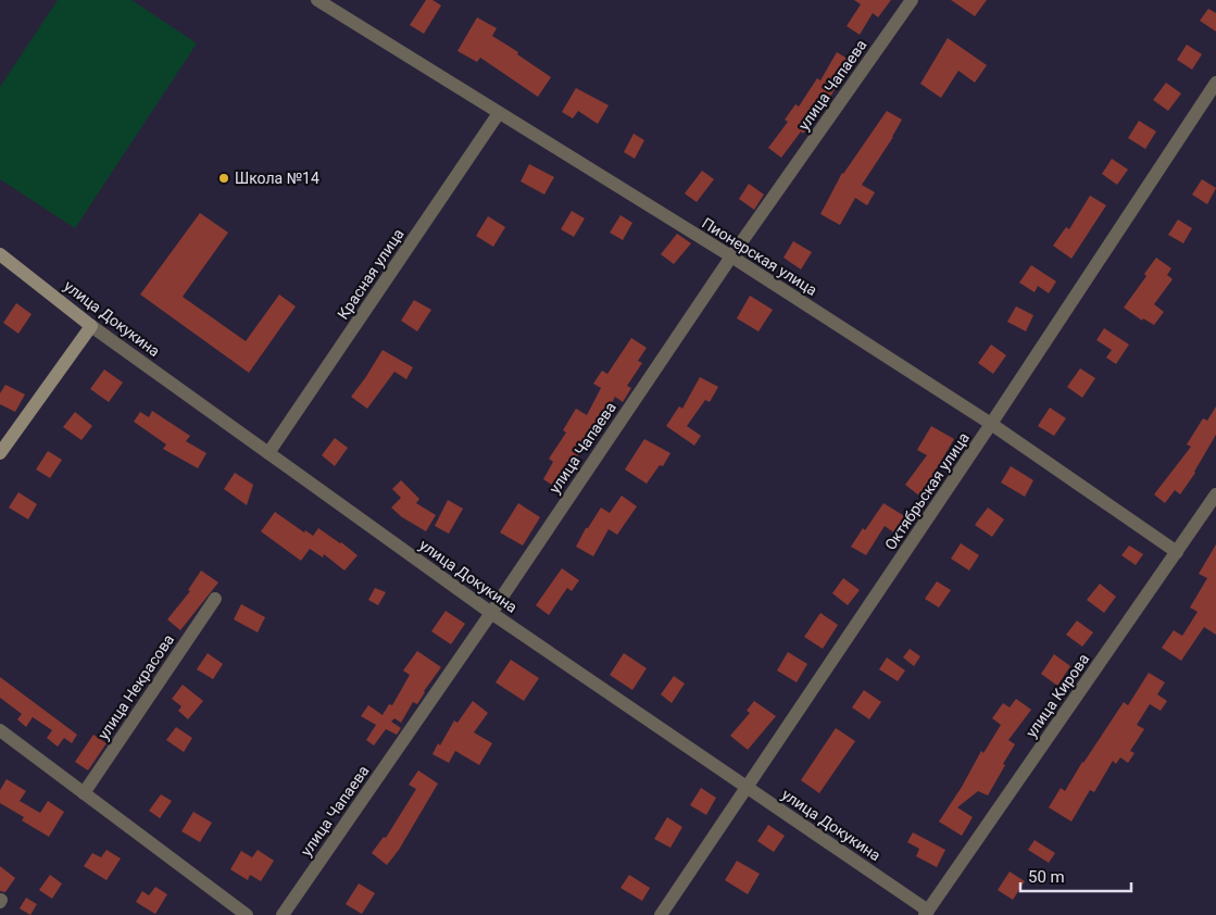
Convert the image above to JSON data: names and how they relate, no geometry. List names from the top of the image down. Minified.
{"streets":{"street":["улица Чапаева","Пионерская улица","Красная улица","улица Докукина","Октябрьская улица","улица Некрасова","улица Кирова"]},"crossings":[["улица Чапаева","Пионерская улица"],["улица Чапаева","улица Докукина"],["Пионерская улица","Красная улица"],["Пионерская улица","Октябрьская улица"],["Пионерская улица","улица Кирова"],["Красная улица","улица Докукина"],["улица Докукина","Октябрьская улица"],["улица Докукина","улица Кирова"]],"places":["Школа №14"],"scale_bar":"50 m"}
